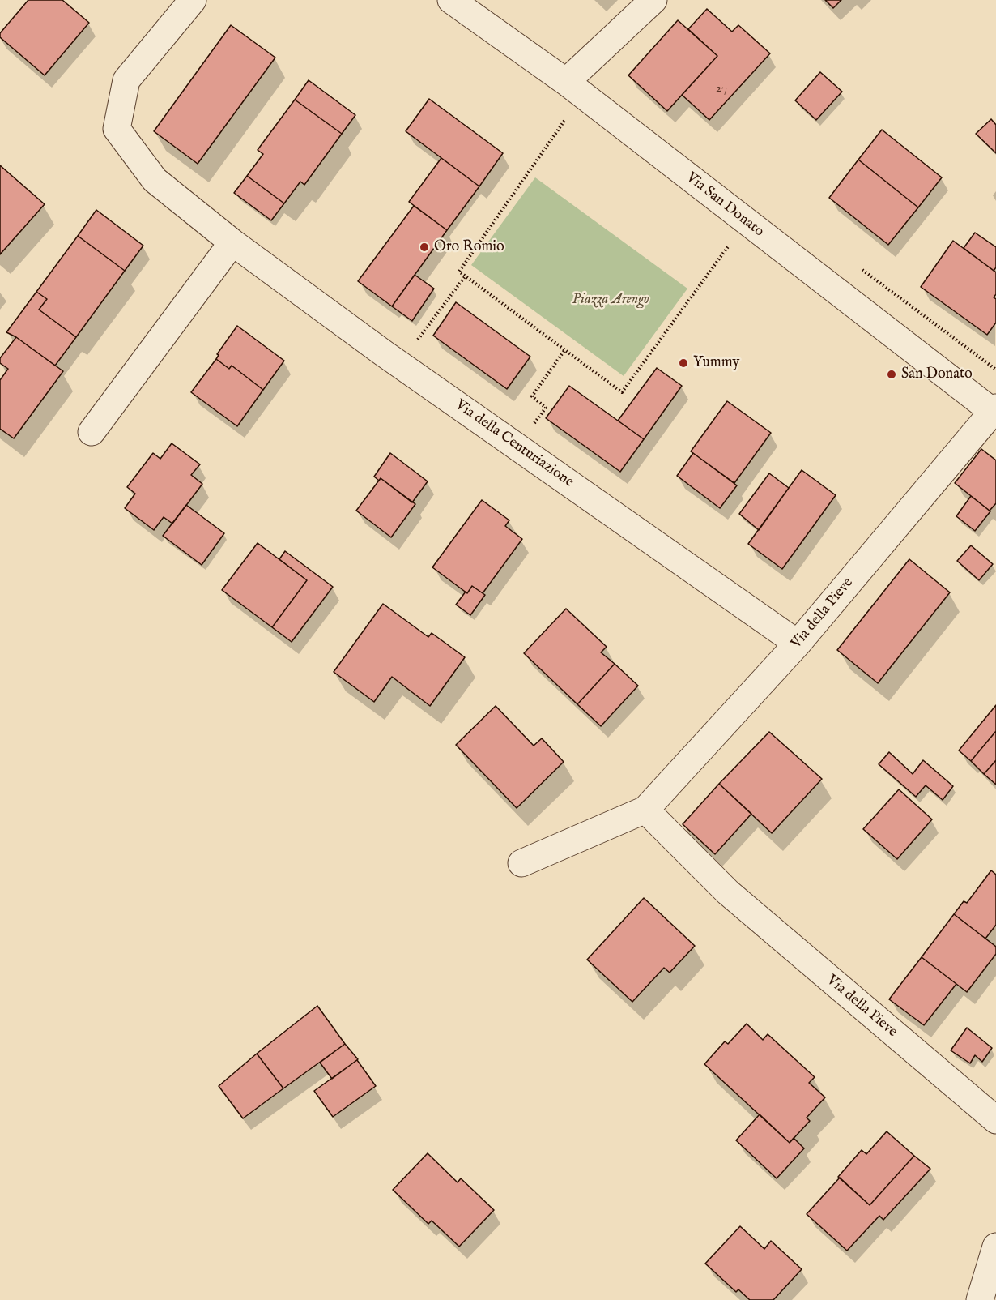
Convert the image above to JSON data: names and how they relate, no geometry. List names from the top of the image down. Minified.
{"streets":{"street":["Via San Donato","Via della Centuriazione","Via della Pieve"]},"crossings":[["Via San Donato","Via della Pieve"],["Via della Centuriazione","Via della Pieve"]],"parks":["Piazza Arengo"],"places":["Oro Romio","Yummy","San Donato"],"house_numbers":["27"]}
